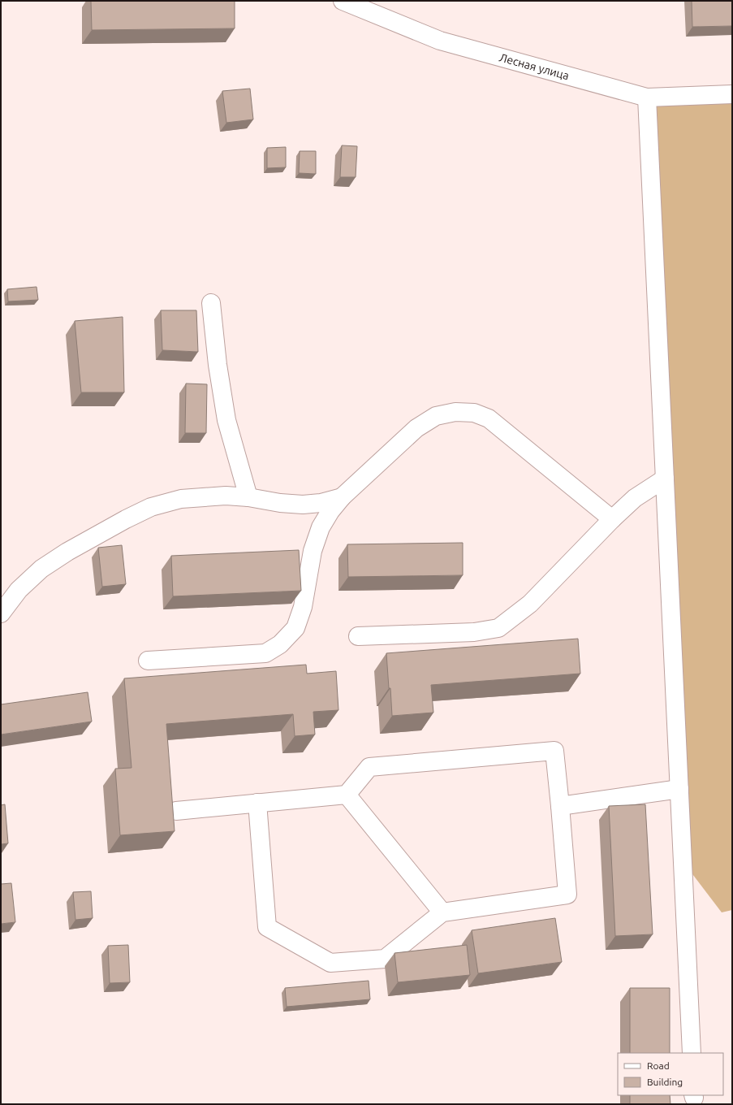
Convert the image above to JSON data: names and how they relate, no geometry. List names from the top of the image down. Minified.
{"streets":{"street":["Лесная улица"]},"legend":["Road","Building"]}
